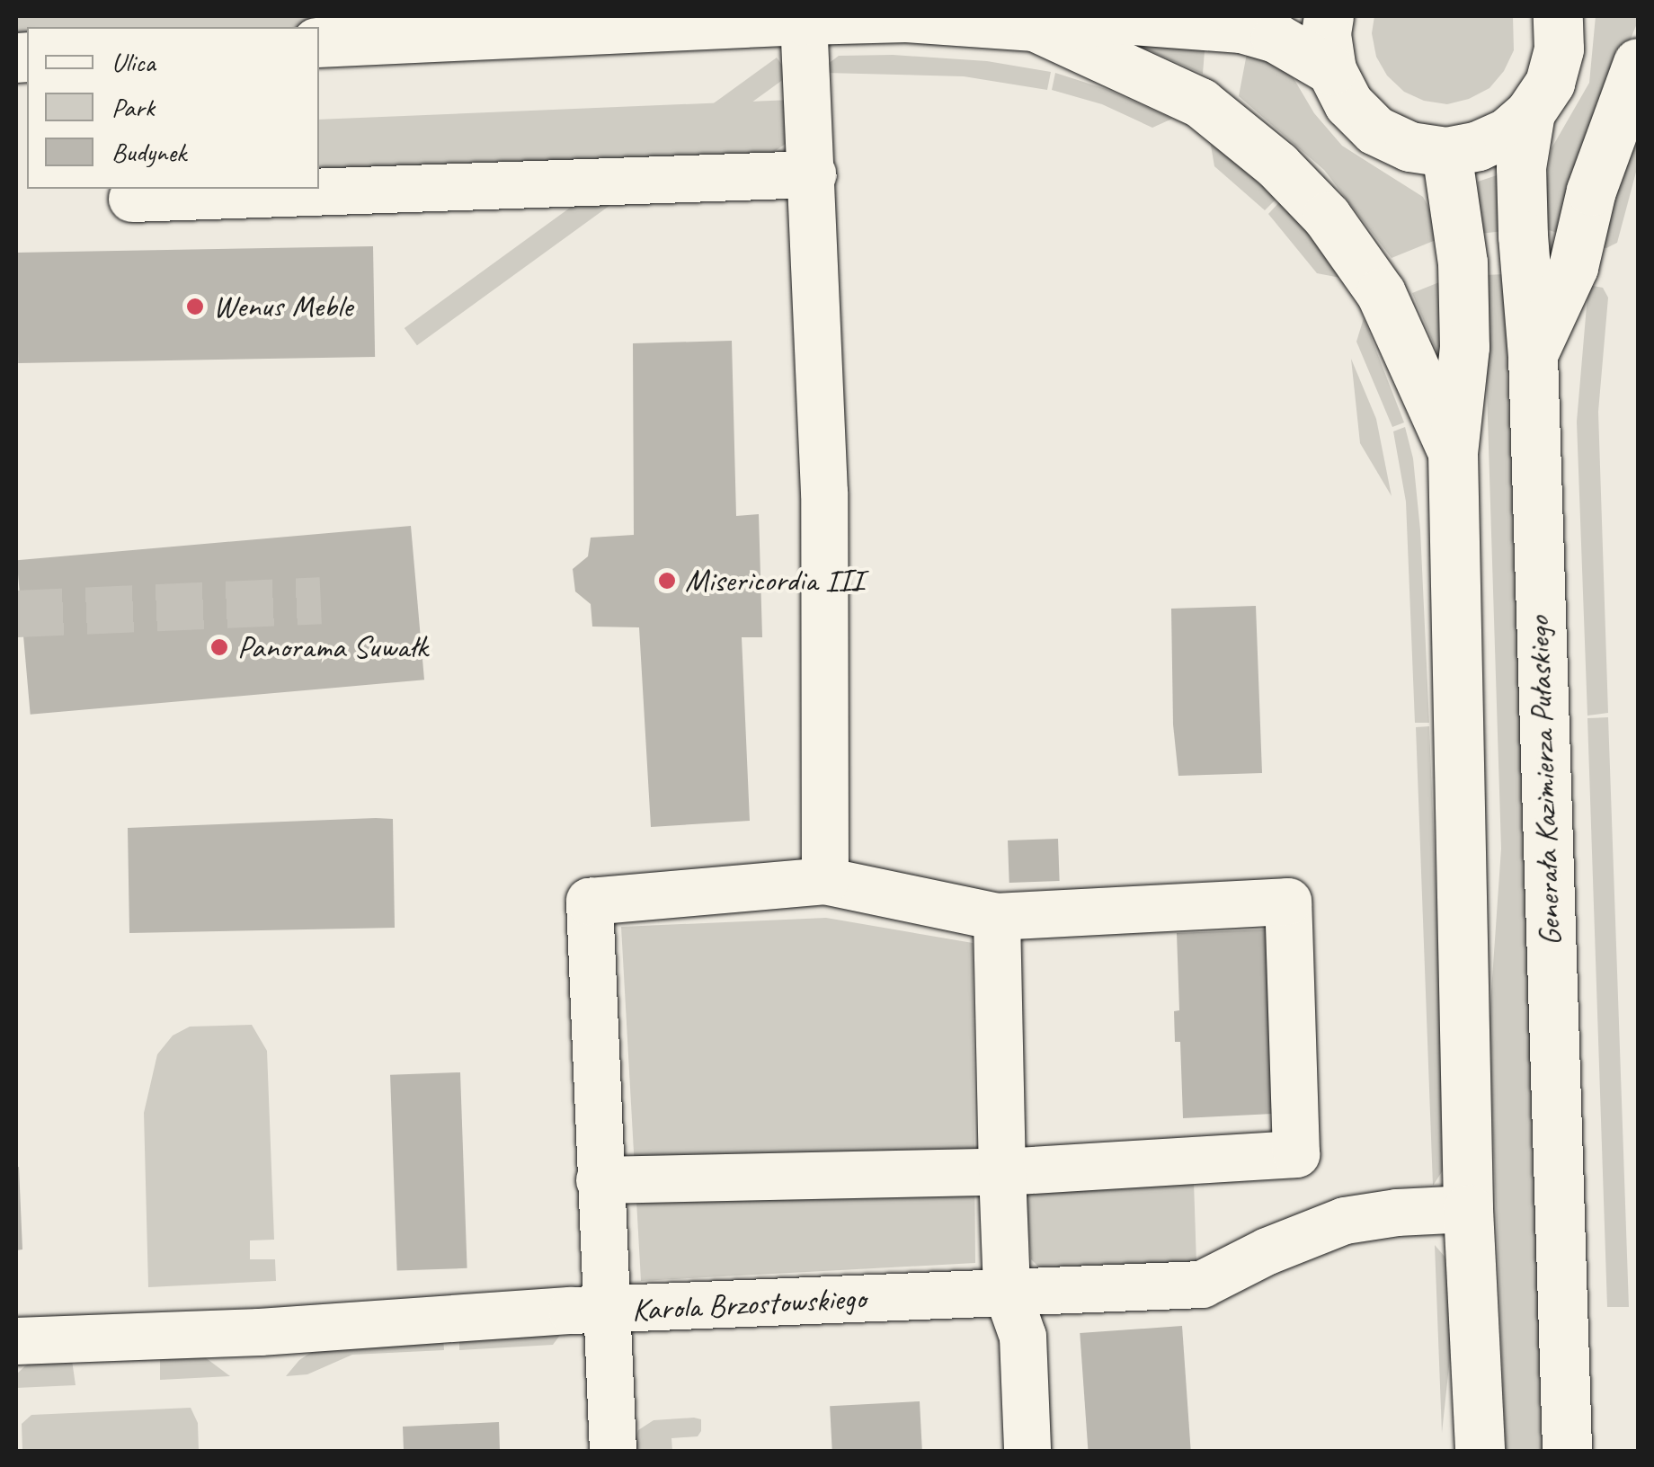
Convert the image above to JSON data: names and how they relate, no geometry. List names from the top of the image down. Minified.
{"streets":{"main road":["Generała Kazimierza Pułaskiego"],"street":["Karola Brzostowskiego"]},"places":["Wenus Meble","Misericordia III","Panorama Suwałk"],"legend":["Ulica","Park","Budynek"]}
